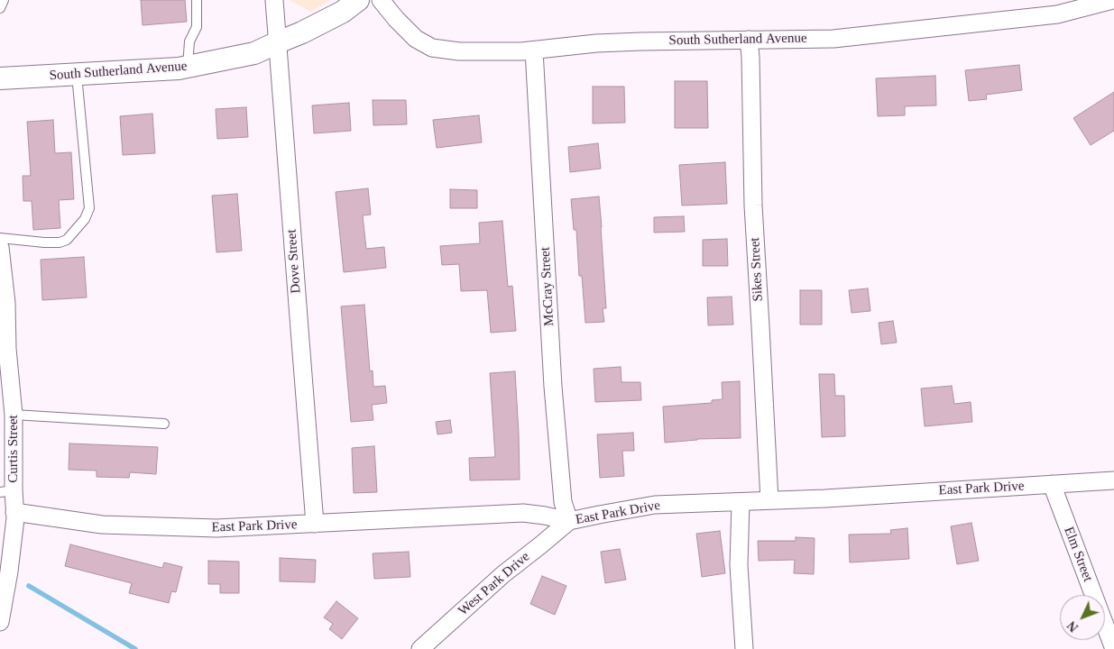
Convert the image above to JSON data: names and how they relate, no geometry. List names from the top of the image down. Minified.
{"streets":{"street":["South Sutherland Avenue","Dove Street","Sikes Street","McCray Street","Curtis Street","East Park Drive","Elm Street","West Park Drive"]},"crossings":[["South Sutherland Avenue","Dove Street"],["South Sutherland Avenue","Sikes Street"],["South Sutherland Avenue","McCray Street"],["Dove Street","East Park Drive"],["Sikes Street","East Park Drive"],["McCray Street","East Park Drive"],["McCray Street","West Park Drive"],["Curtis Street","East Park Drive"],["East Park Drive","Elm Street"],["East Park Drive","West Park Drive"]],"north":"bottom left"}
